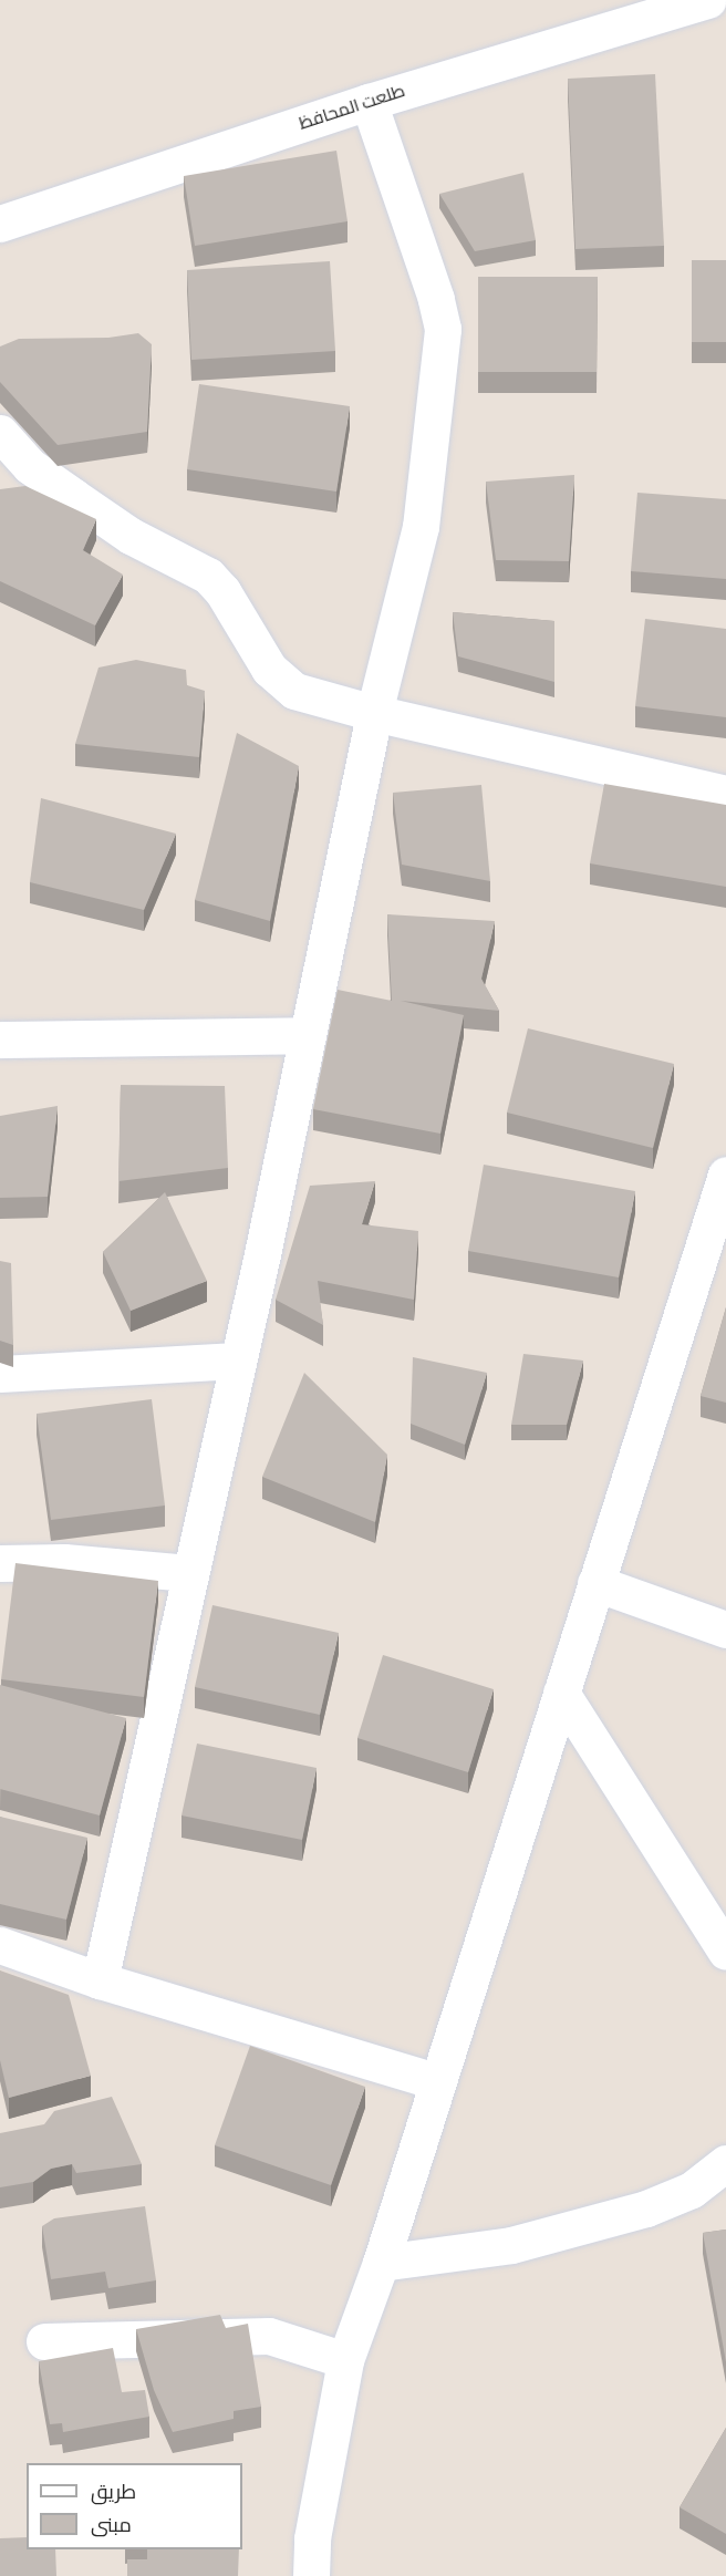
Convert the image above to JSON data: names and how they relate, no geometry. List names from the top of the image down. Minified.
{"streets":{"street":["طلعت المحافظ"]},"legend":["طريق","مبنى"]}
